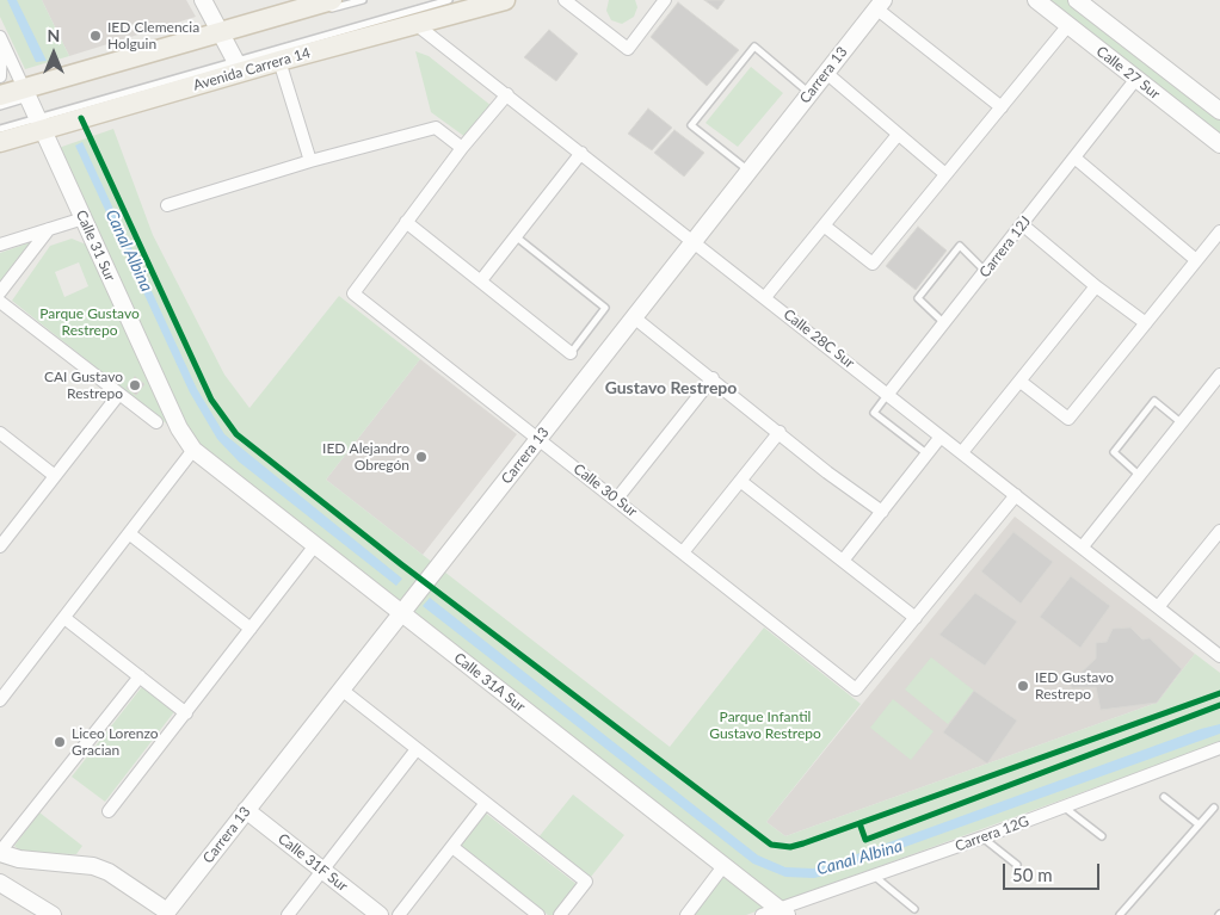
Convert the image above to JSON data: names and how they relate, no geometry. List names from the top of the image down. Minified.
{"streets":{"main road":["Avenida Carrera 14"],"street":["Calle 27 Sur","Carrera 13","Calle 31 Sur","Carrera 12J","Calle 28C Sur","Calle 30 Sur","Calle 31A Sur","Carrera 12G","Calle 31F Sur"]},"crossings":[["Avenida Carrera 14","Calle 31 Sur"],["Avenida Carrera 14","Calle 28C Sur"],["Calle 27 Sur","Carrera 12J"],["Carrera 13","Calle 28C Sur"],["Carrera 13","Calle 30 Sur"],["Carrera 13","Calle 31A Sur"],["Carrera 13","Calle 31F Sur"],["Calle 31 Sur","Calle 31A Sur"],["Carrera 12J","Calle 28C Sur"],["Calle 31A Sur","Carrera 12G"]],"districts":["Gustavo Restrepo"],"water":["Canal Albina"],"parks":["Parque Gustavo Restrepo","Parque Infantil Gustavo Restrepo"],"places":["IED Clemencia Holguin","CAI Gustavo Restrepo","IED Alejandro Obregón","IED Gustavo Restrepo","Liceo Lorenzo Gracian"],"scale_bar":"50 m","north":"top"}
